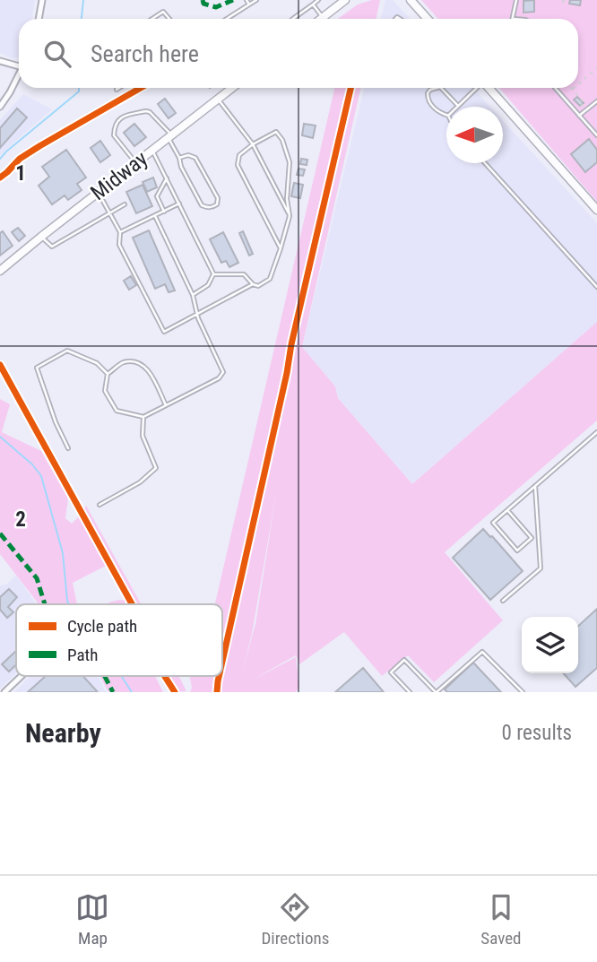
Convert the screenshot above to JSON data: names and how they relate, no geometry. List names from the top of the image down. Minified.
{"streets":{"main road":["Midway"]},"legend":["Cycle path","Path"],"north":"left","page":{"search":"Search here","heading":["Nearby","0 results"],"nav":["Map","Directions","Saved"]},"grid":{"rows":["1","2"]}}
